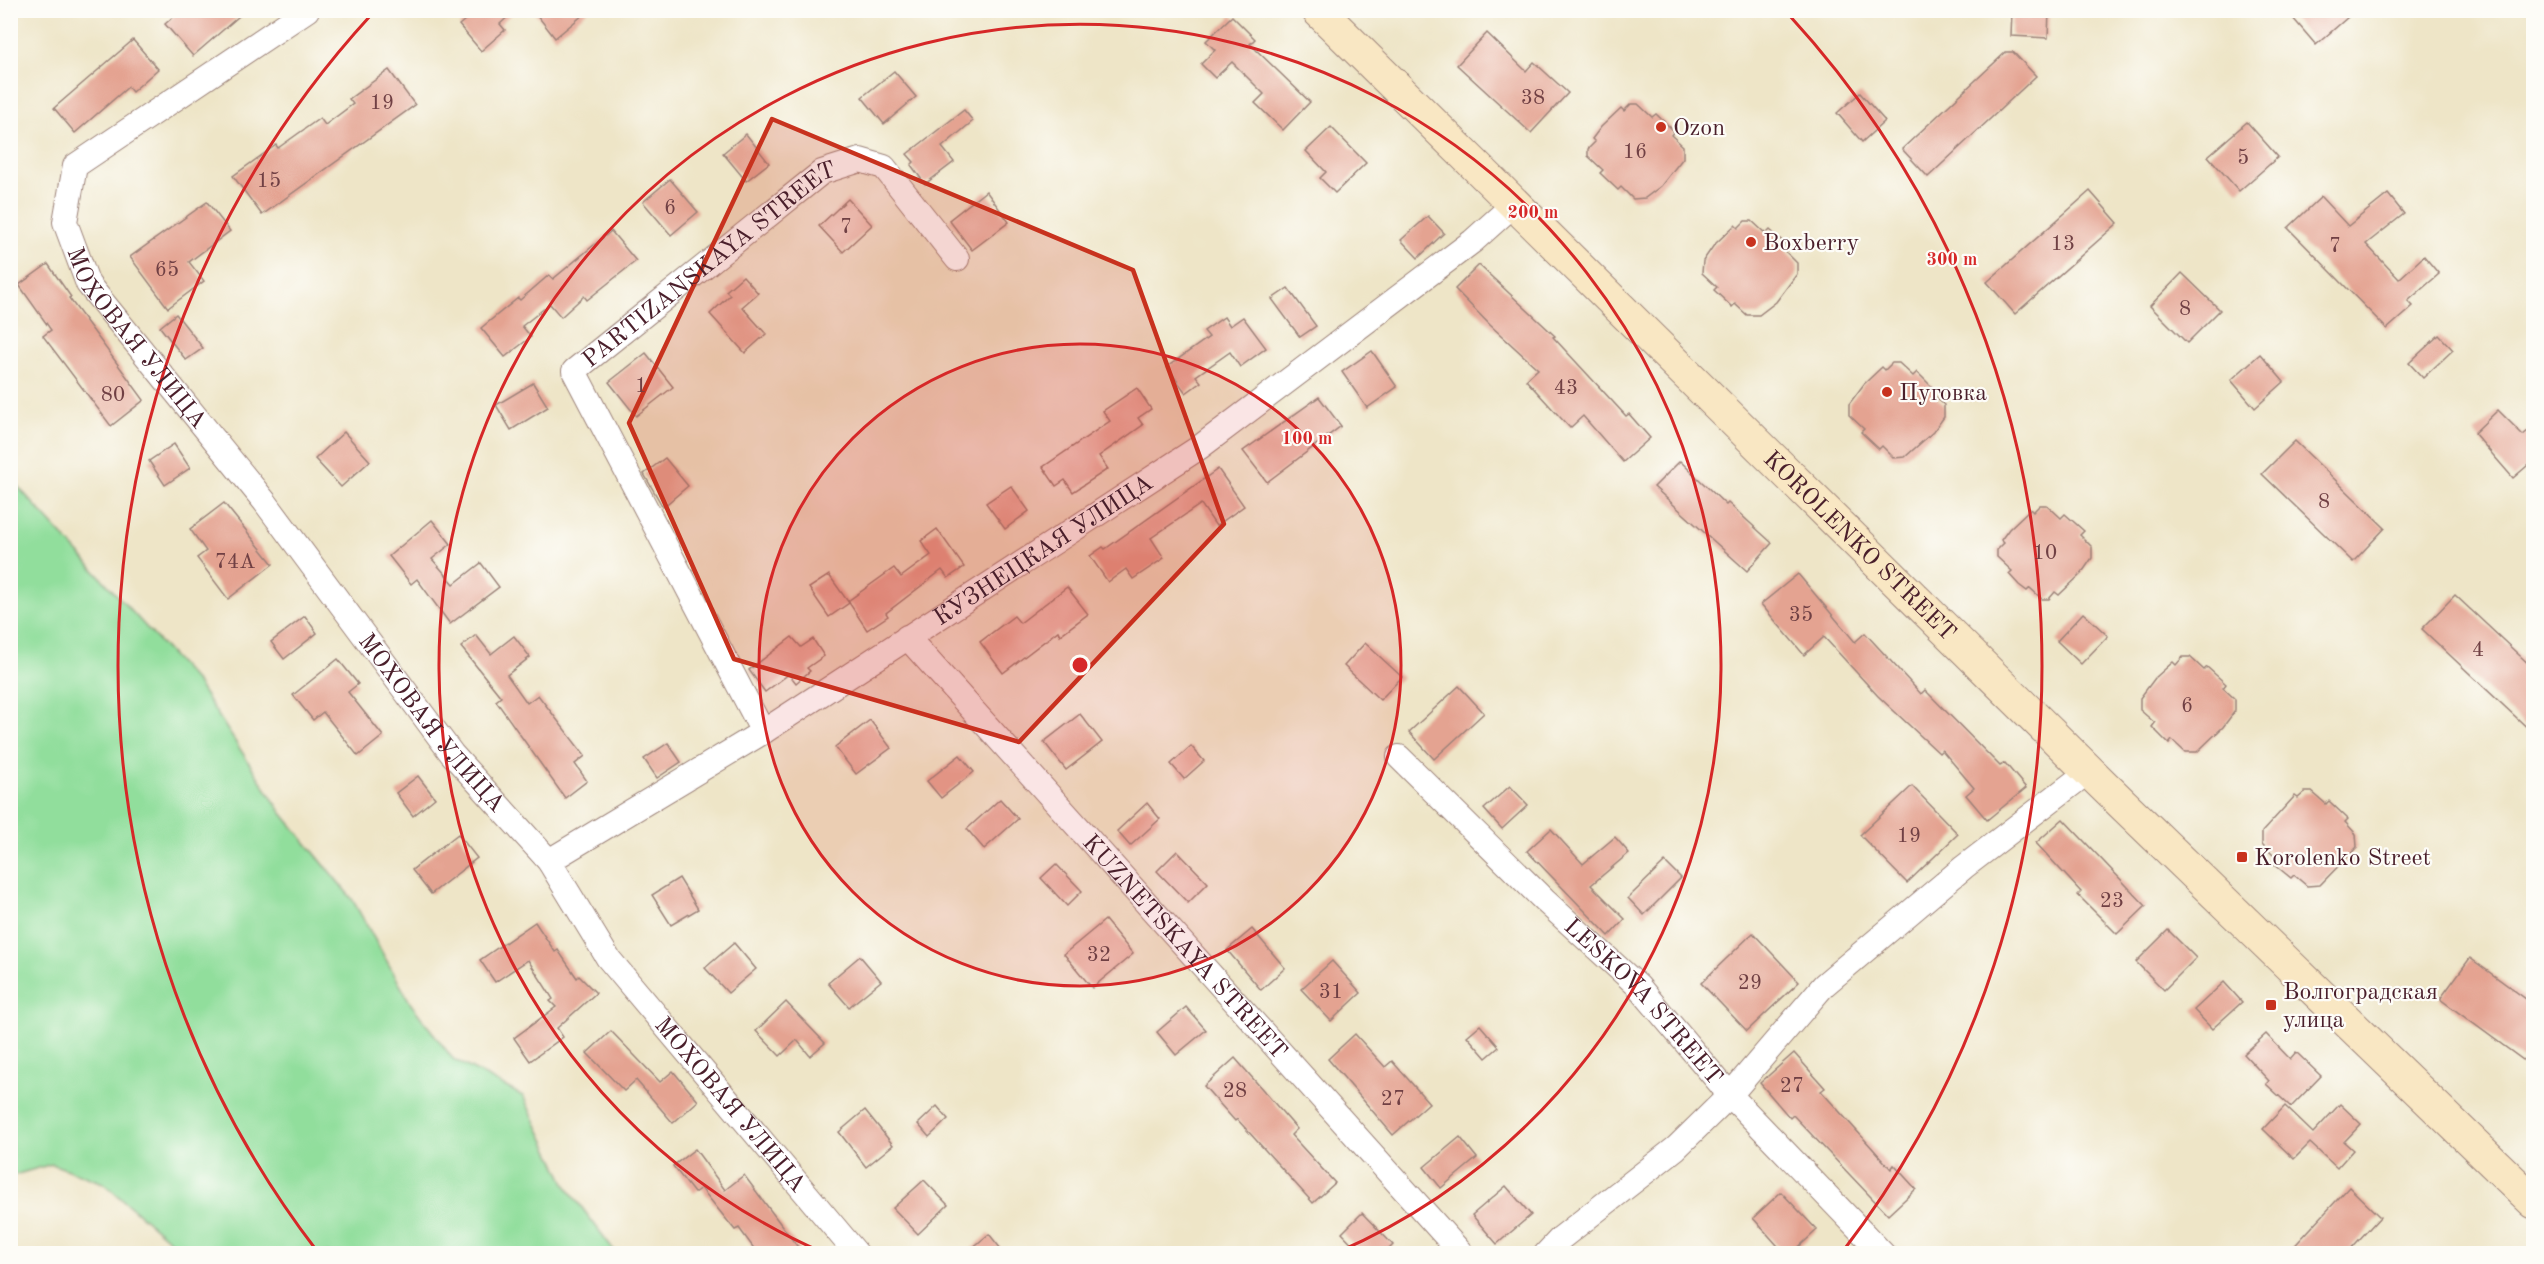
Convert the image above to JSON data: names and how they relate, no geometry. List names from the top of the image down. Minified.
{"streets":{"street":["PARTIZANSKAYA STREET","МОХОВАЯ УЛИЦА","KOROLENKO STREET","КУЗНЕЦКАЯ УЛИЦА","KUZNETSKAYA STREET","LESKOVA STREET"]},"crossings":[["PARTIZANSKAYA STREET","КУЗНЕЦКАЯ УЛИЦА"],["МОХОВАЯ УЛИЦА","КУЗНЕЦКАЯ УЛИЦА"],["KOROLENKO STREET","КУЗНЕЦКАЯ УЛИЦА"],["КУЗНЕЦКАЯ УЛИЦА","KUZNETSKAYA STREET"]],"places":{"other":["Ozon","Boxberry","Пуговка"],"transit":["Korolenko Street","Волгоградская улица"]},"house_numbers":["38","19","16","5","15","6","7","13","7","65","8","1","43","80","8","10","74А","35","4","6","19","23","32","29","31","27","28","27"],"rings":["200 m","300 m","100 m"]}
